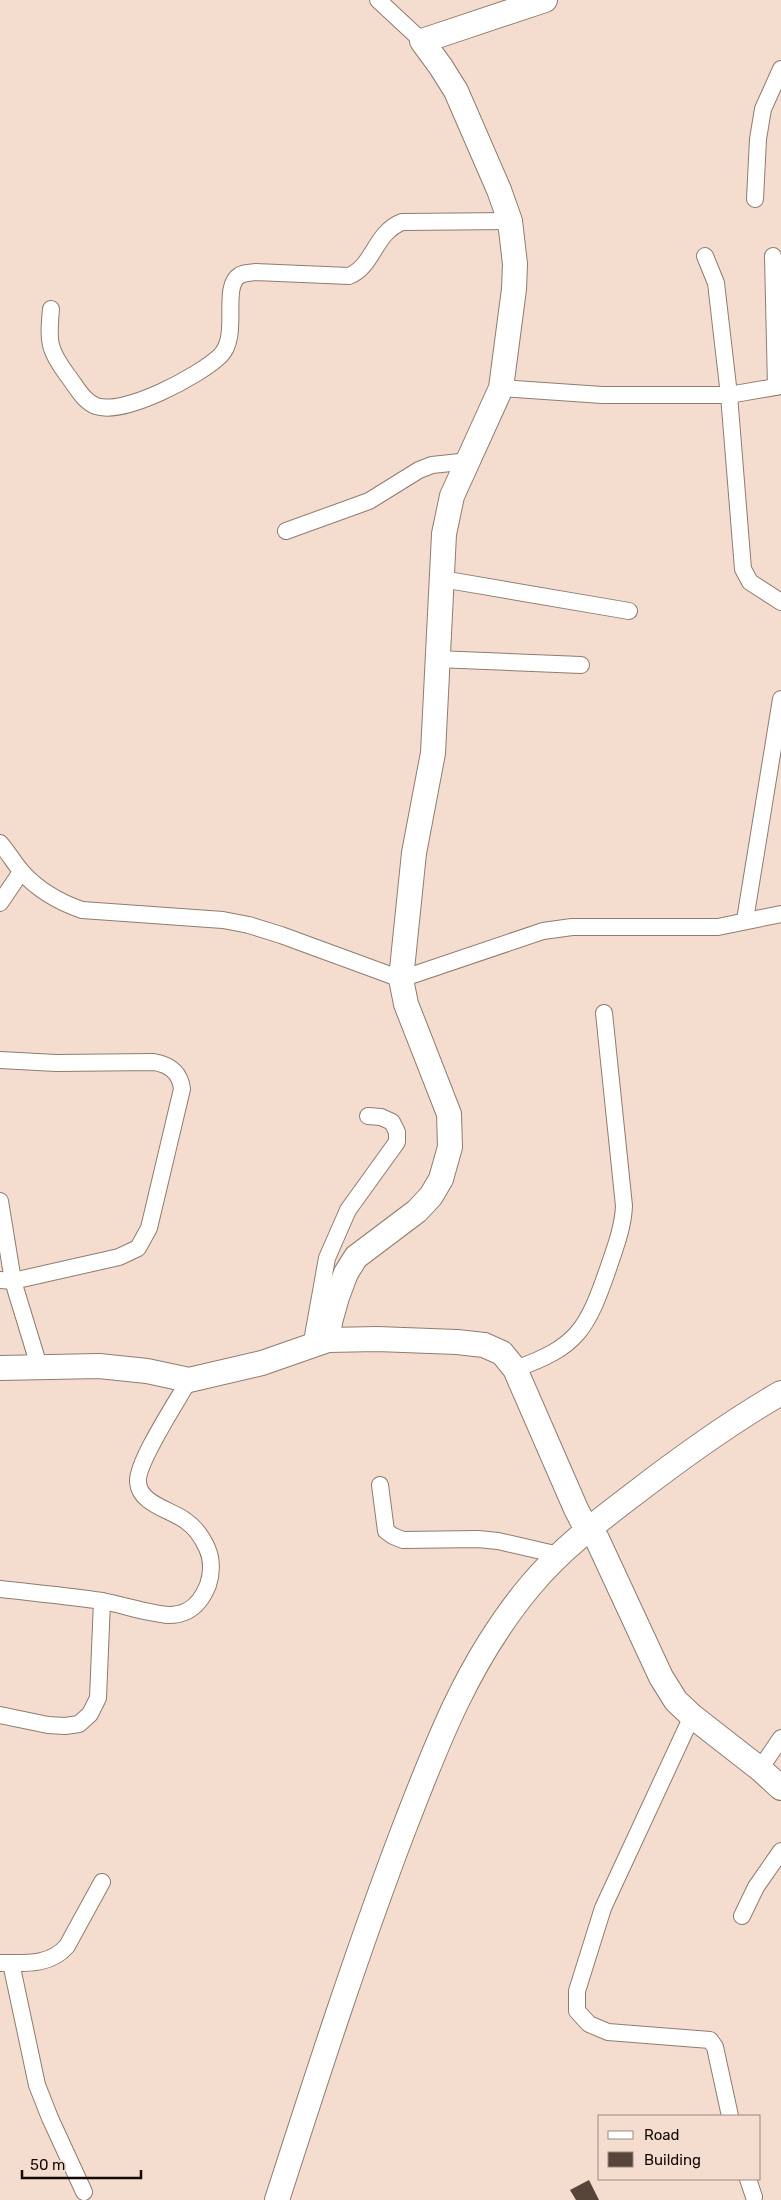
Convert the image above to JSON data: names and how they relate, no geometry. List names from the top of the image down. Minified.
{"legend":["Road","Building"],"scale_bar":"50 m"}
